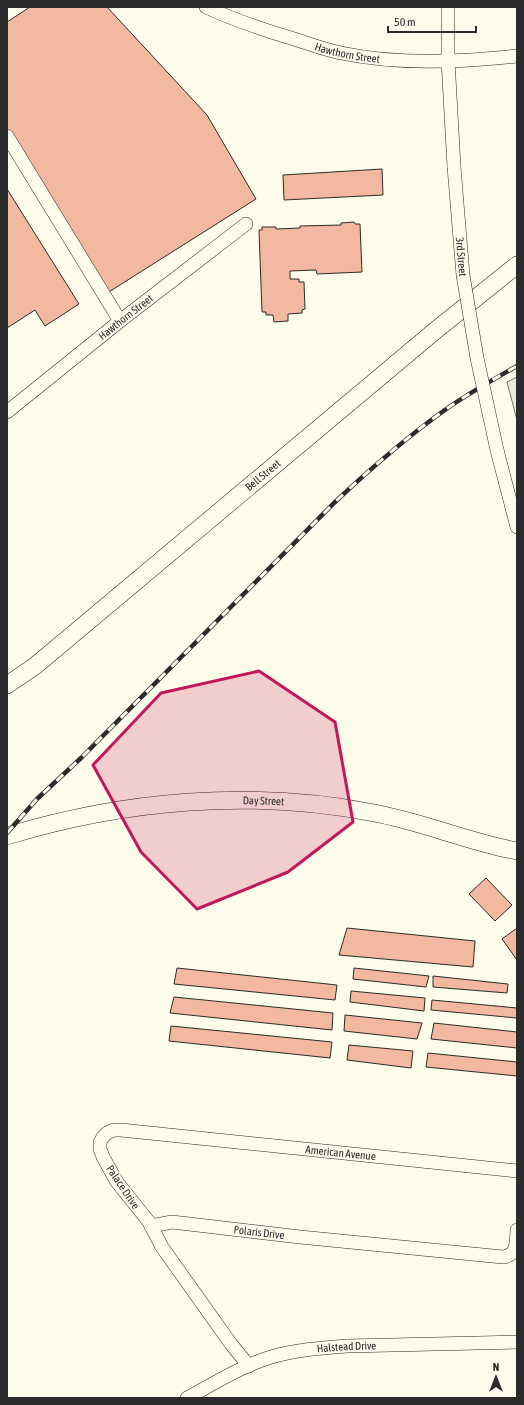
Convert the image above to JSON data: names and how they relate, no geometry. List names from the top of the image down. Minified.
{"streets":{"main road":["Bell Street","Day Street"],"street":["Hawthorn Street","3rd Street","American Avenue","Palace Drive","Polaris Drive","Halstead Drive"]},"crossings":[["Hawthorn Street","3rd Street"],["American Avenue","Palace Drive"],["Palace Drive","Polaris Drive"]],"scale_bar":"50 m","north":"top"}
